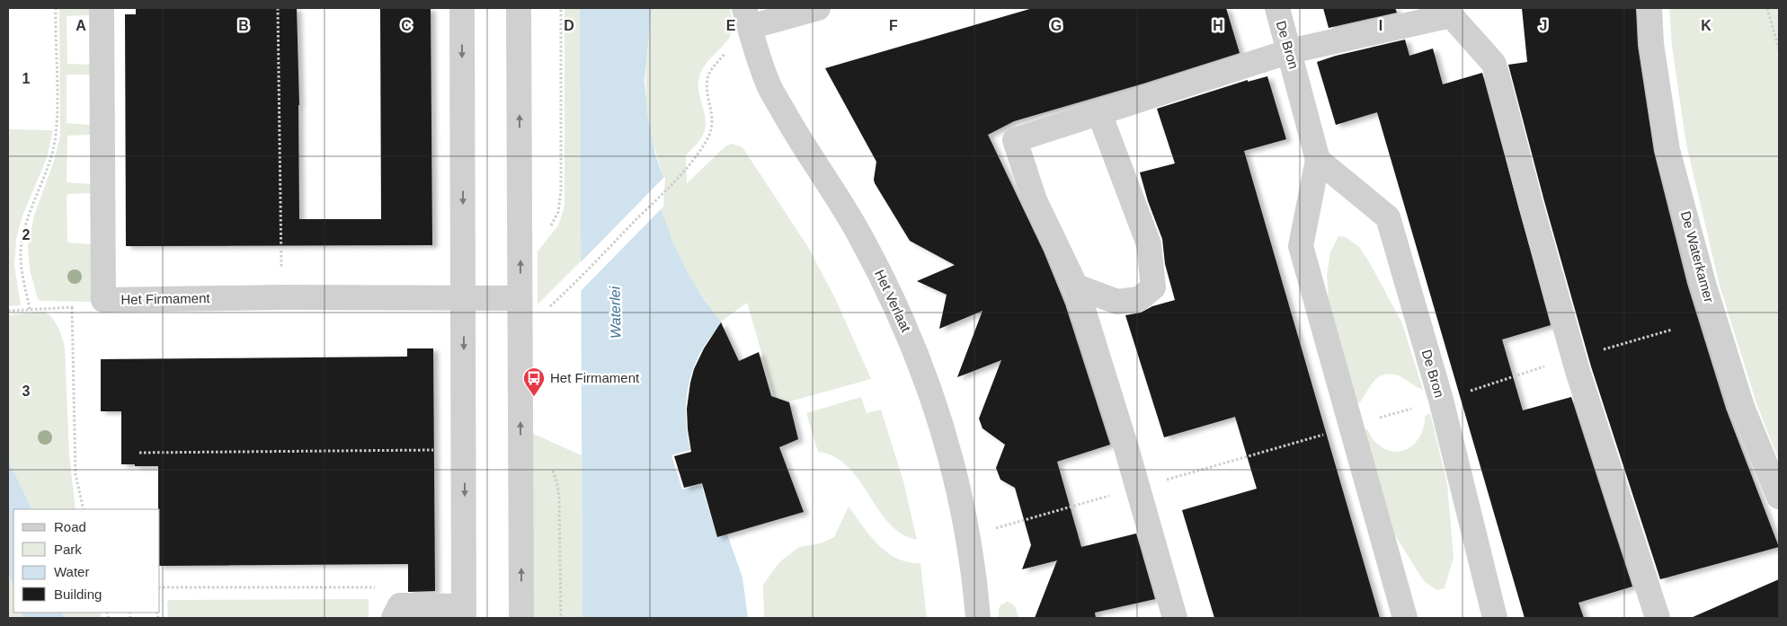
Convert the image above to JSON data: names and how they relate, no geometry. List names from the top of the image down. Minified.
{"streets":{"street":["De Bron","De Waterkamer","Het Firmament","Het Verlaat"]},"water":["Waterlei"],"places":{"bus stop":["Het Firmament"]},"legend":["Road","Park","Water","Building"],"grid":{"columns":["A","B","C","D","E","F","G","H","I","J","K"],"rows":["1","2","3"]}}
